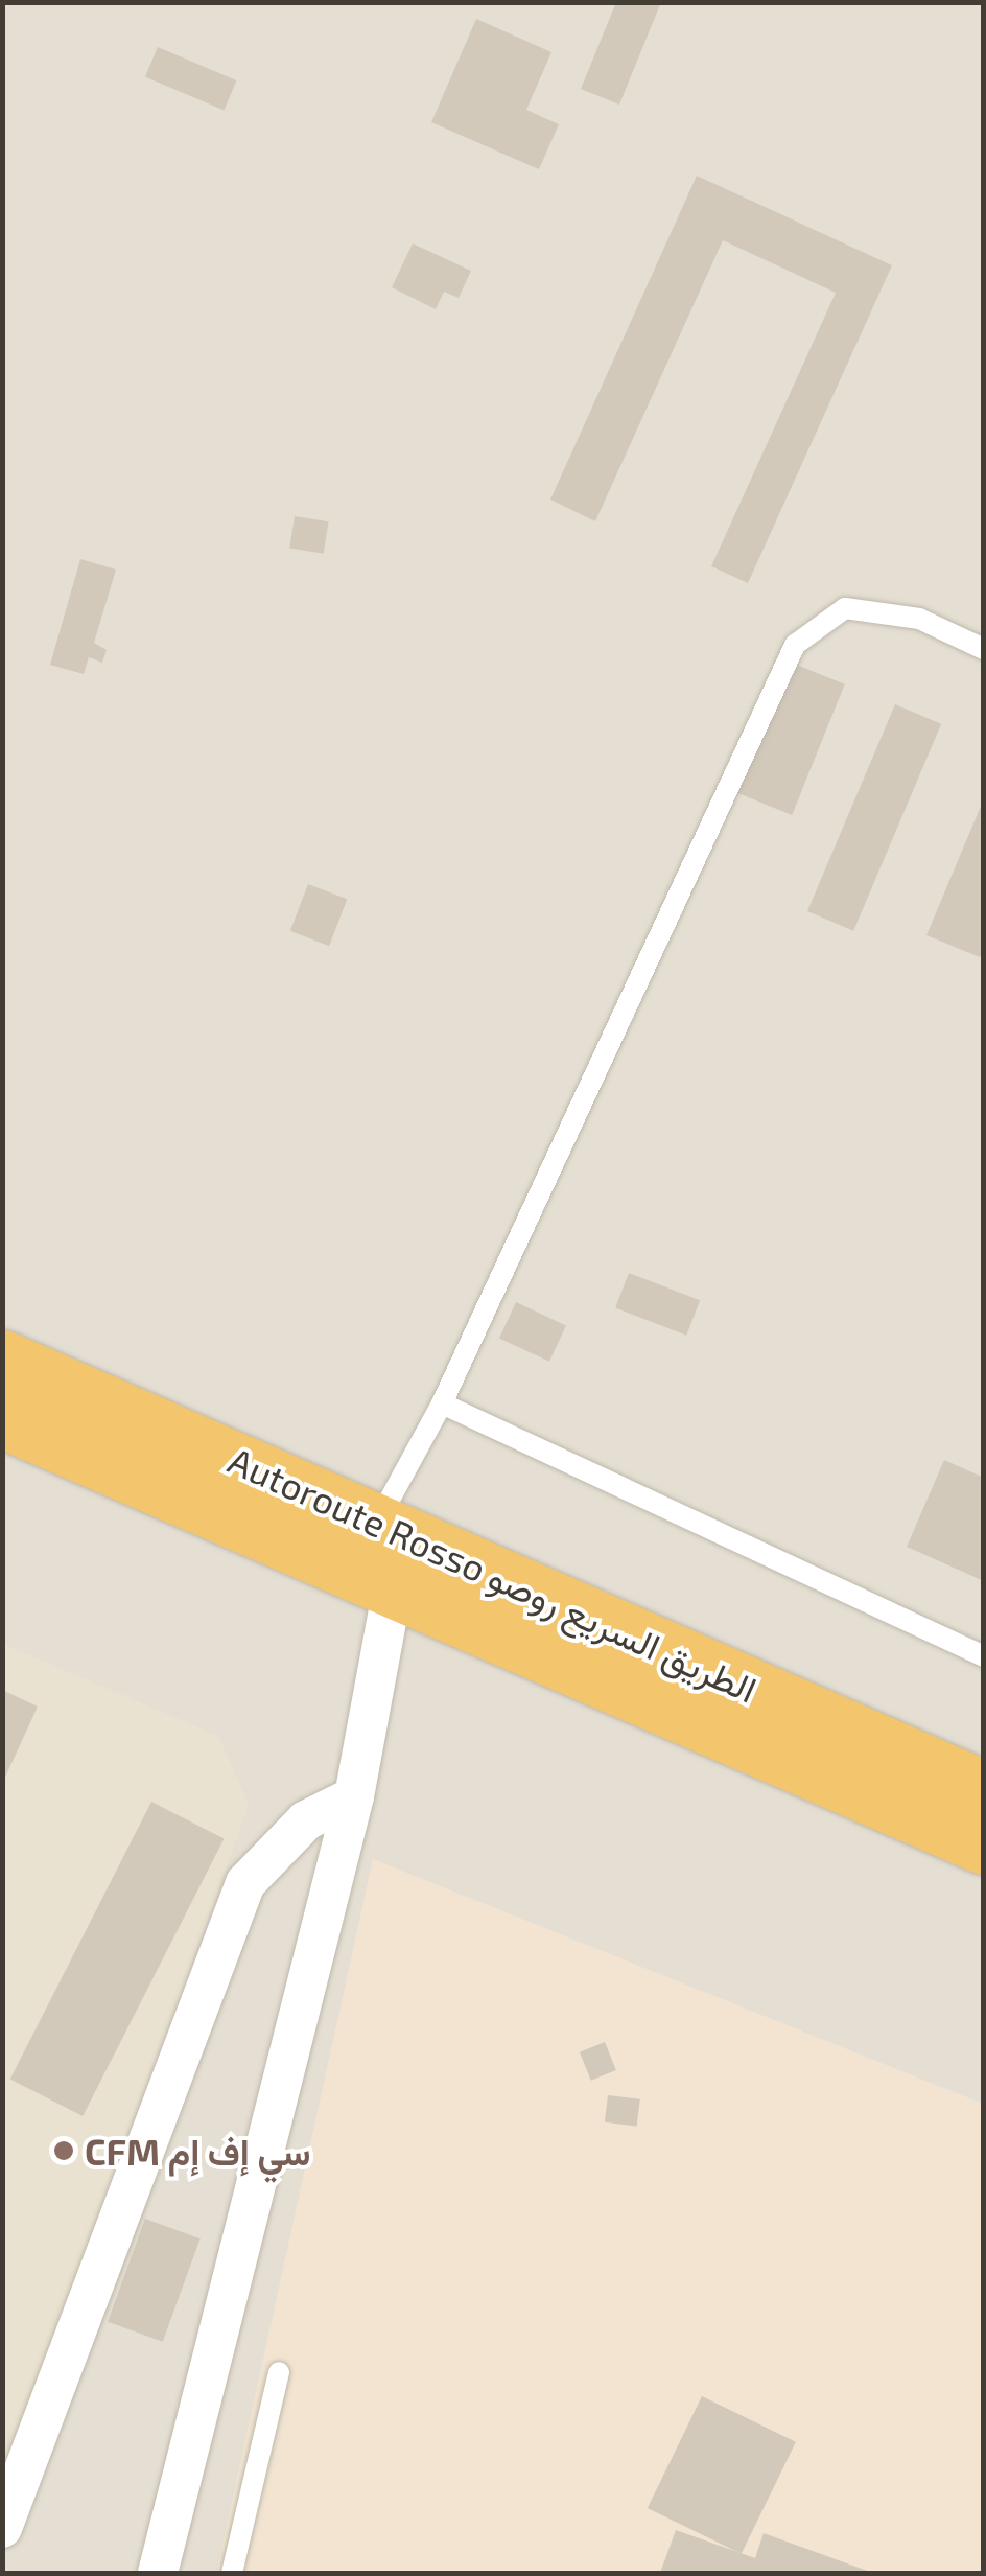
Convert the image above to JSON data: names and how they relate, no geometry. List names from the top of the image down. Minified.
{"streets":{"highway":["Autoroute Rosso الطريق السريع روصو"]},"places":["CFM سي إف إم"]}
